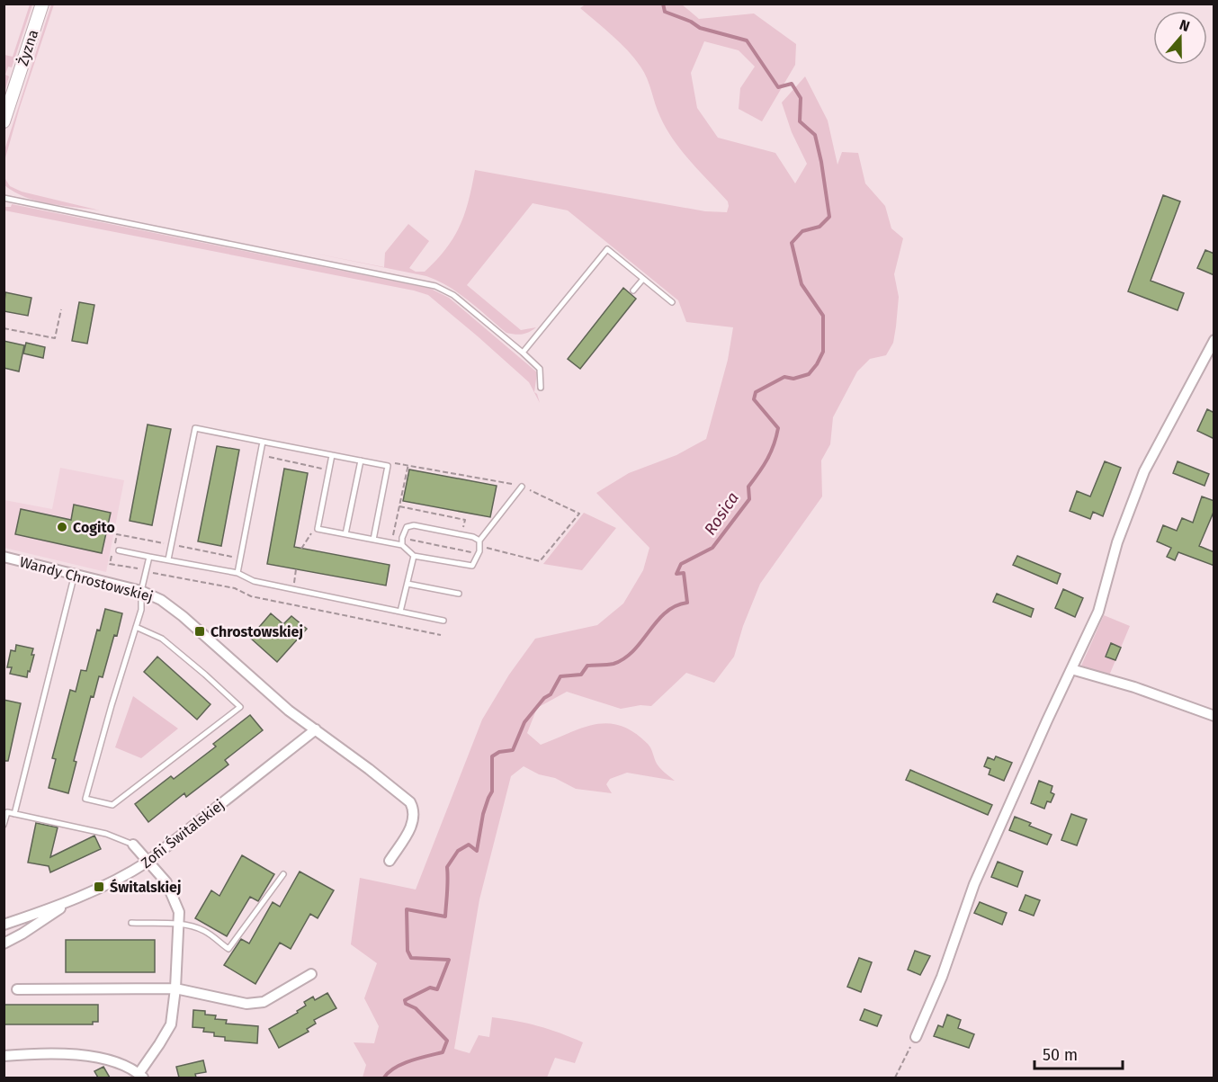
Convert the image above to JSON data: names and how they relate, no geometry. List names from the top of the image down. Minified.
{"streets":{"street":["Żyzna","Wandy Chrostowskiej","Zofii Świtalskiej"]},"crossings":[["Wandy Chrostowskiej","Zofii Świtalskiej"]],"water":["Rosica"],"places":{"other":["Cogito"],"transit":["Chrostowskiej","Świtalskiej"]},"scale_bar":"50 m","north":"top"}
